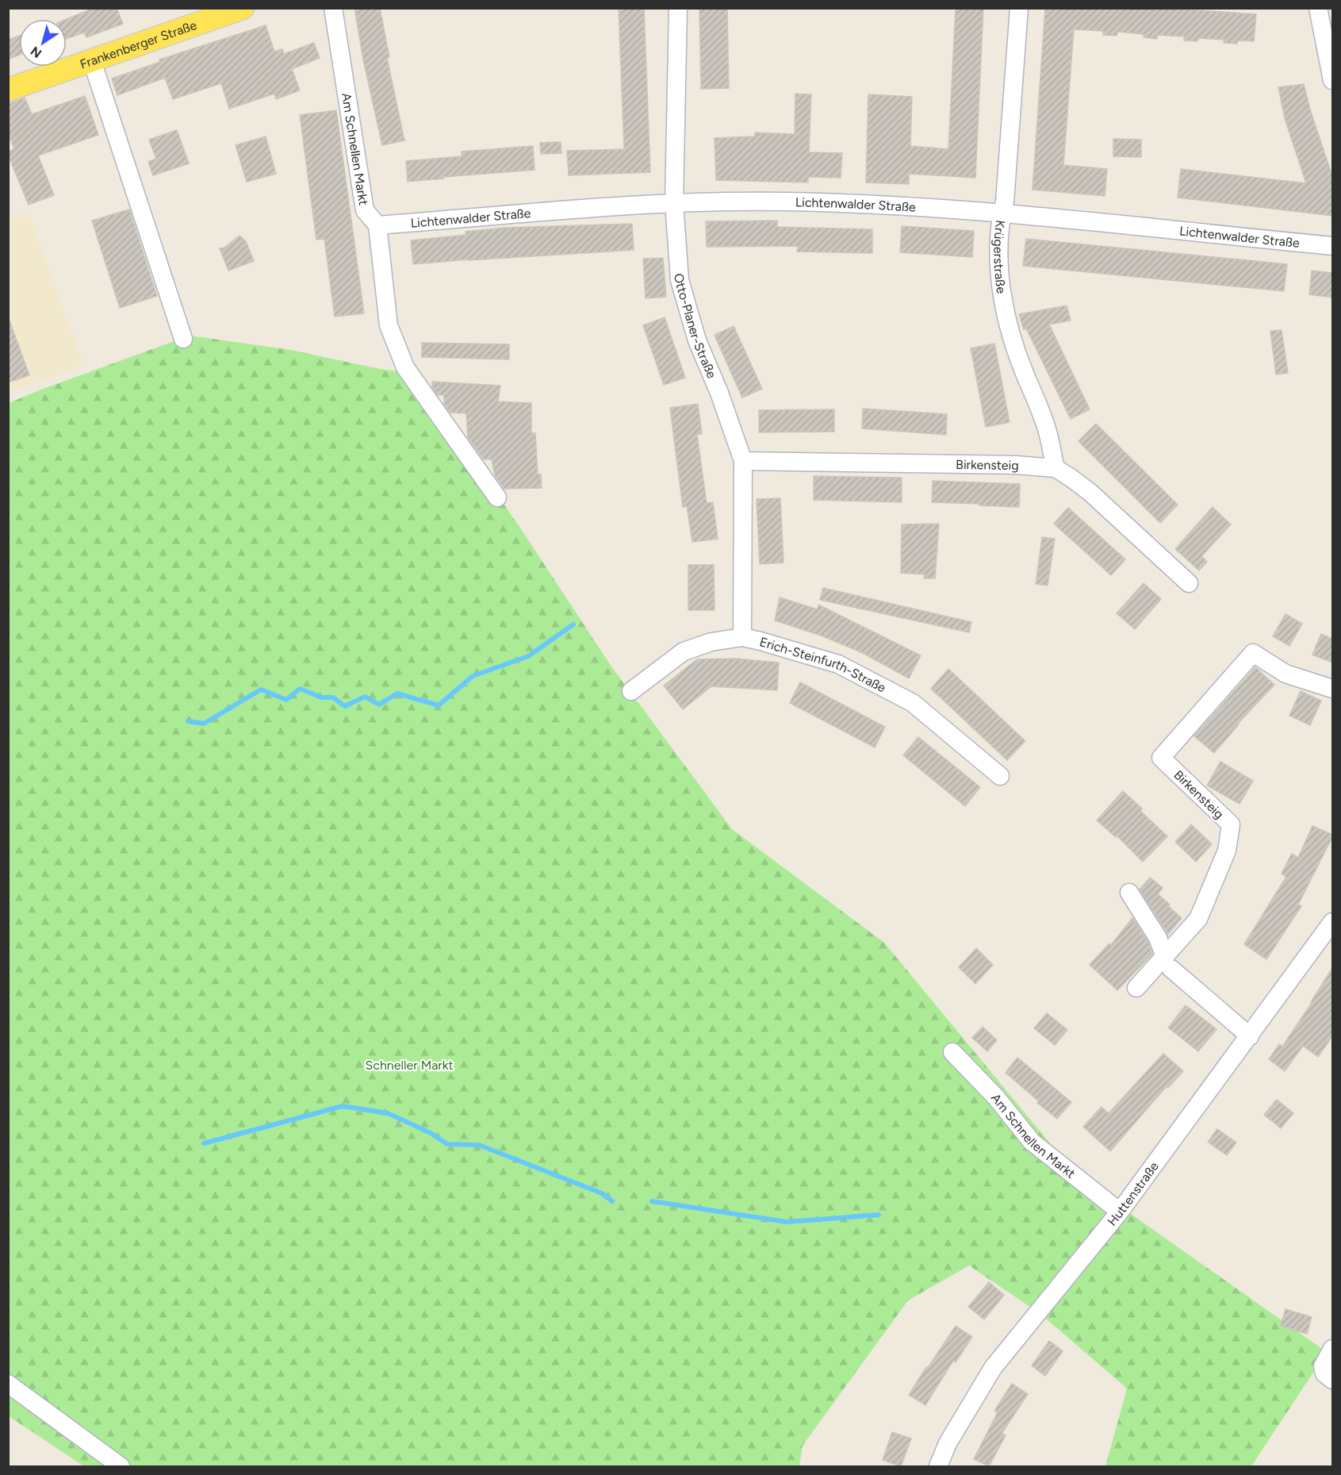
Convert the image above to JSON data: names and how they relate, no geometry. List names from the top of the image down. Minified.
{"streets":{"main road":["Frankenberger Straße"],"street":["Am Schnellen Markt","Lichtenwalder Straße","Krügerstraße","Otto-Planer-Straße","Birkensteig","Erich-Steinfurth-Straße","Huttenstraße"]},"crossings":[["Am Schnellen Markt","Lichtenwalder Straße"],["Am Schnellen Markt","Huttenstraße"],["Lichtenwalder Straße","Krügerstraße"],["Lichtenwalder Straße","Otto-Planer-Straße"],["Krügerstraße","Birkensteig"],["Otto-Planer-Straße","Birkensteig"],["Otto-Planer-Straße","Erich-Steinfurth-Straße"]],"parks":["Schneller Markt"],"north":"bottom left"}
